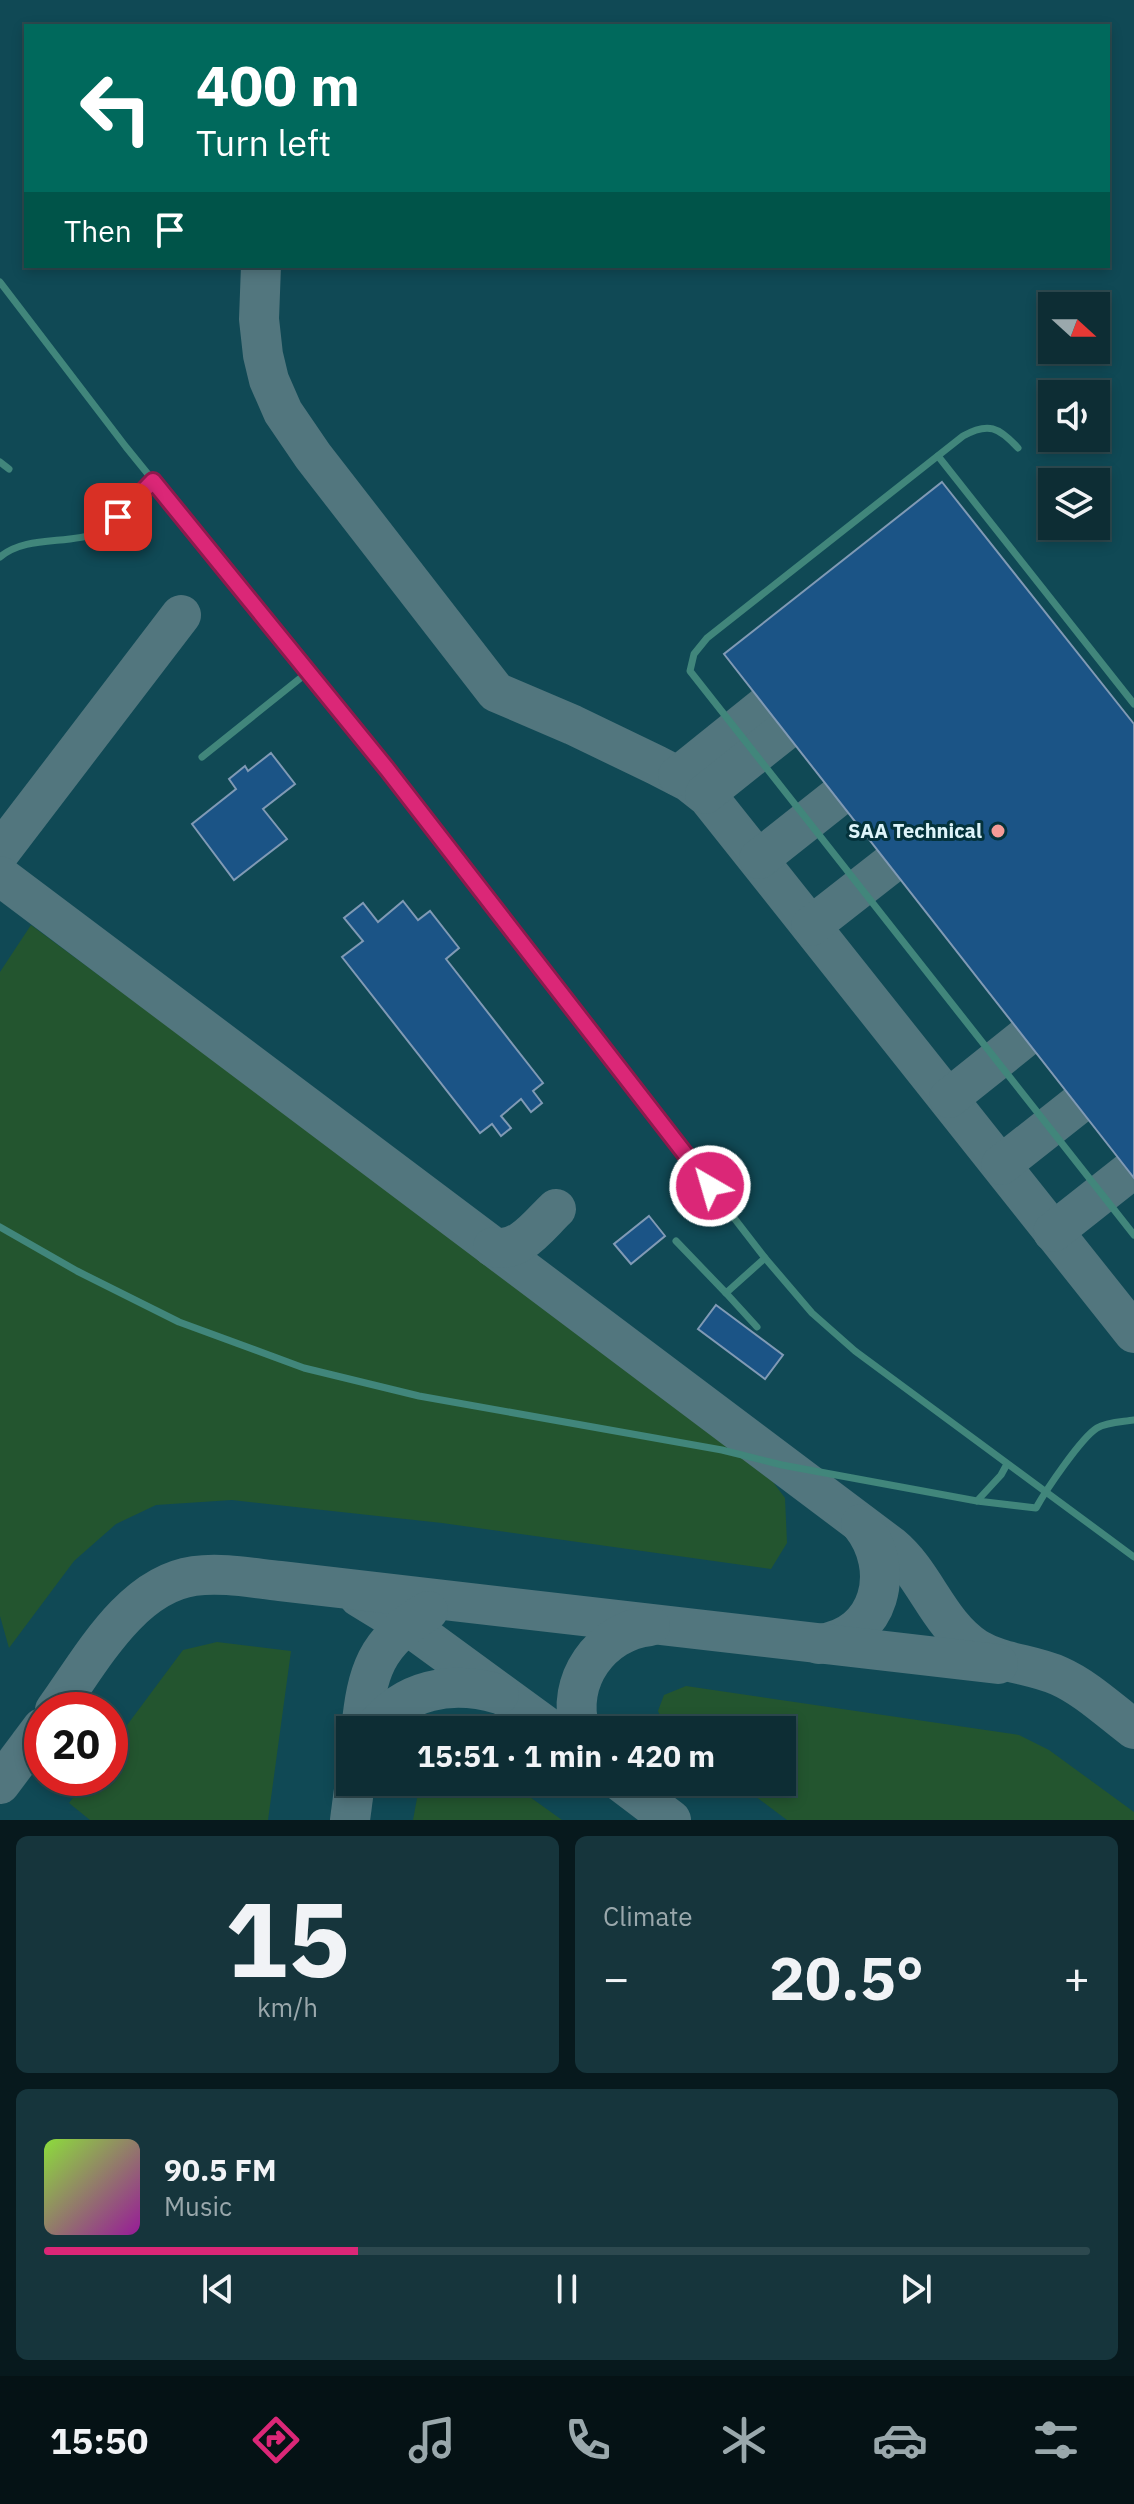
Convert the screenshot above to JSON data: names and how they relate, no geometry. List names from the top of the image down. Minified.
{"places":["SAA Technical"],"north":"right","page":{"turn":["400 m","Turn left"],"then":"Then","limit":"20","trip":"15:51 · 1 min · 420 m","tile":[["15","km/h"],"Climate"],"heat":["−","20.5°","+"],"song":["90.5 FM","Music"],"tabs":"15:50"}}
